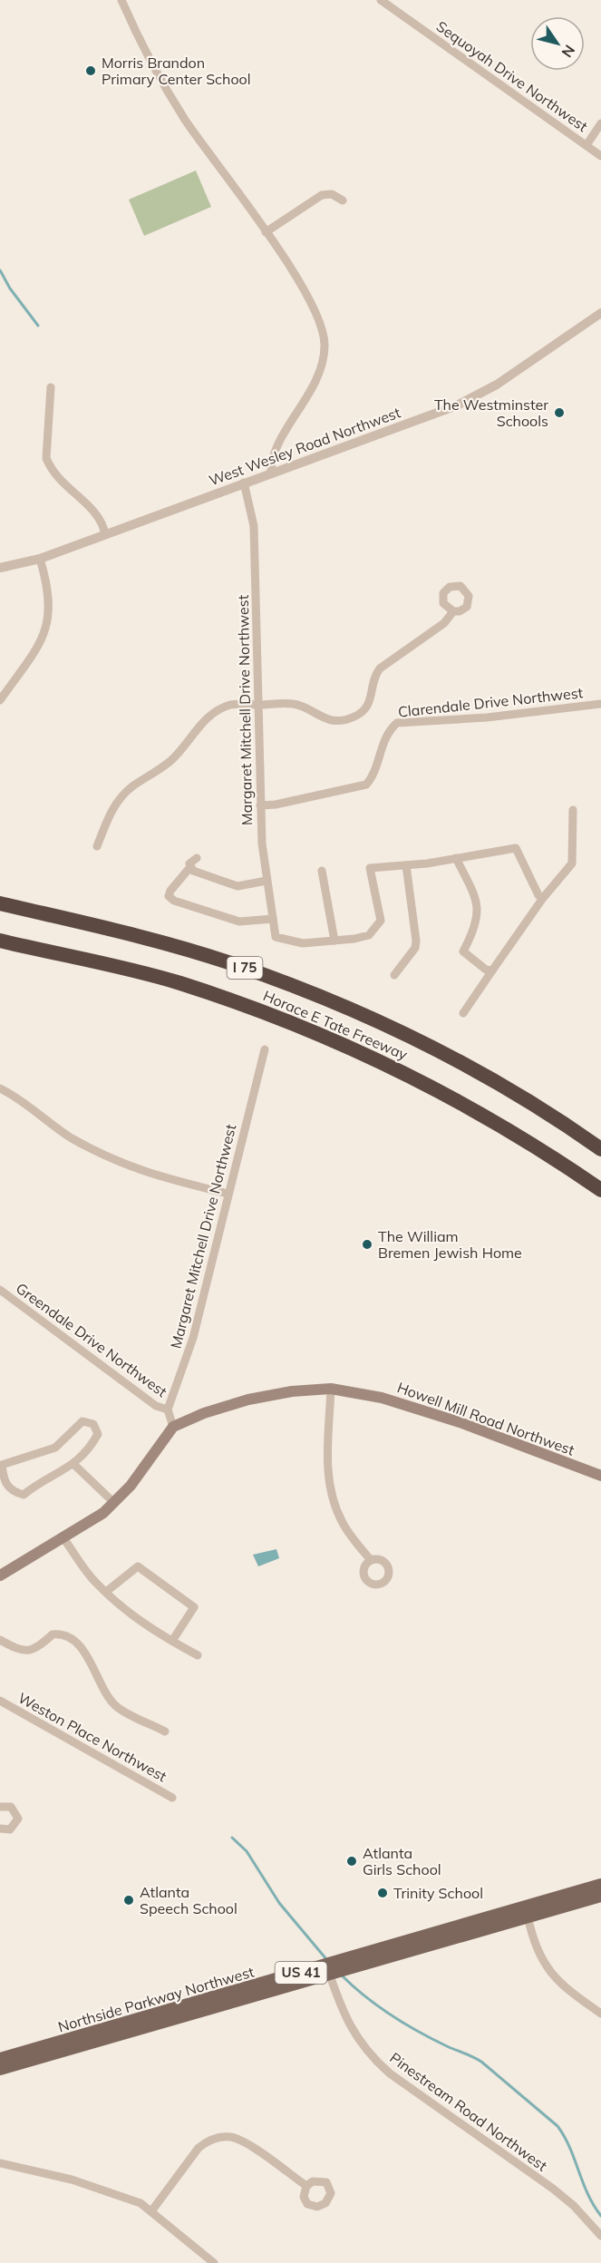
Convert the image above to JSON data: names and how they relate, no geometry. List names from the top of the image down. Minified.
{"streets":{"highway":["I 75","Horace E Tate Freeway"],"main road":["Howell Mill Road Northwest","US 41","Northside Parkway Northwest"],"street":["Sequoyah Drive Northwest","West Wesley Road Northwest","Clarendale Drive Northwest","Margaret Mitchell Drive Northwest","Greendale Drive Northwest","Weston Place Northwest","Pinestream Road Northwest"]},"crossings":[["West Wesley Road Northwest","Margaret Mitchell Drive Northwest"],["Clarendale Drive Northwest","Margaret Mitchell Drive Northwest"],["Margaret Mitchell Drive Northwest","Greendale Drive Northwest"],["Northside Parkway Northwest","Pinestream Road Northwest"]],"places":["Morris Brandon Primary Center School","The Westminster Schools","The William Bremen Jewish Home","Atlanta Girls School","Trinity School","Atlanta Speech School"],"north":"bottom right"}
